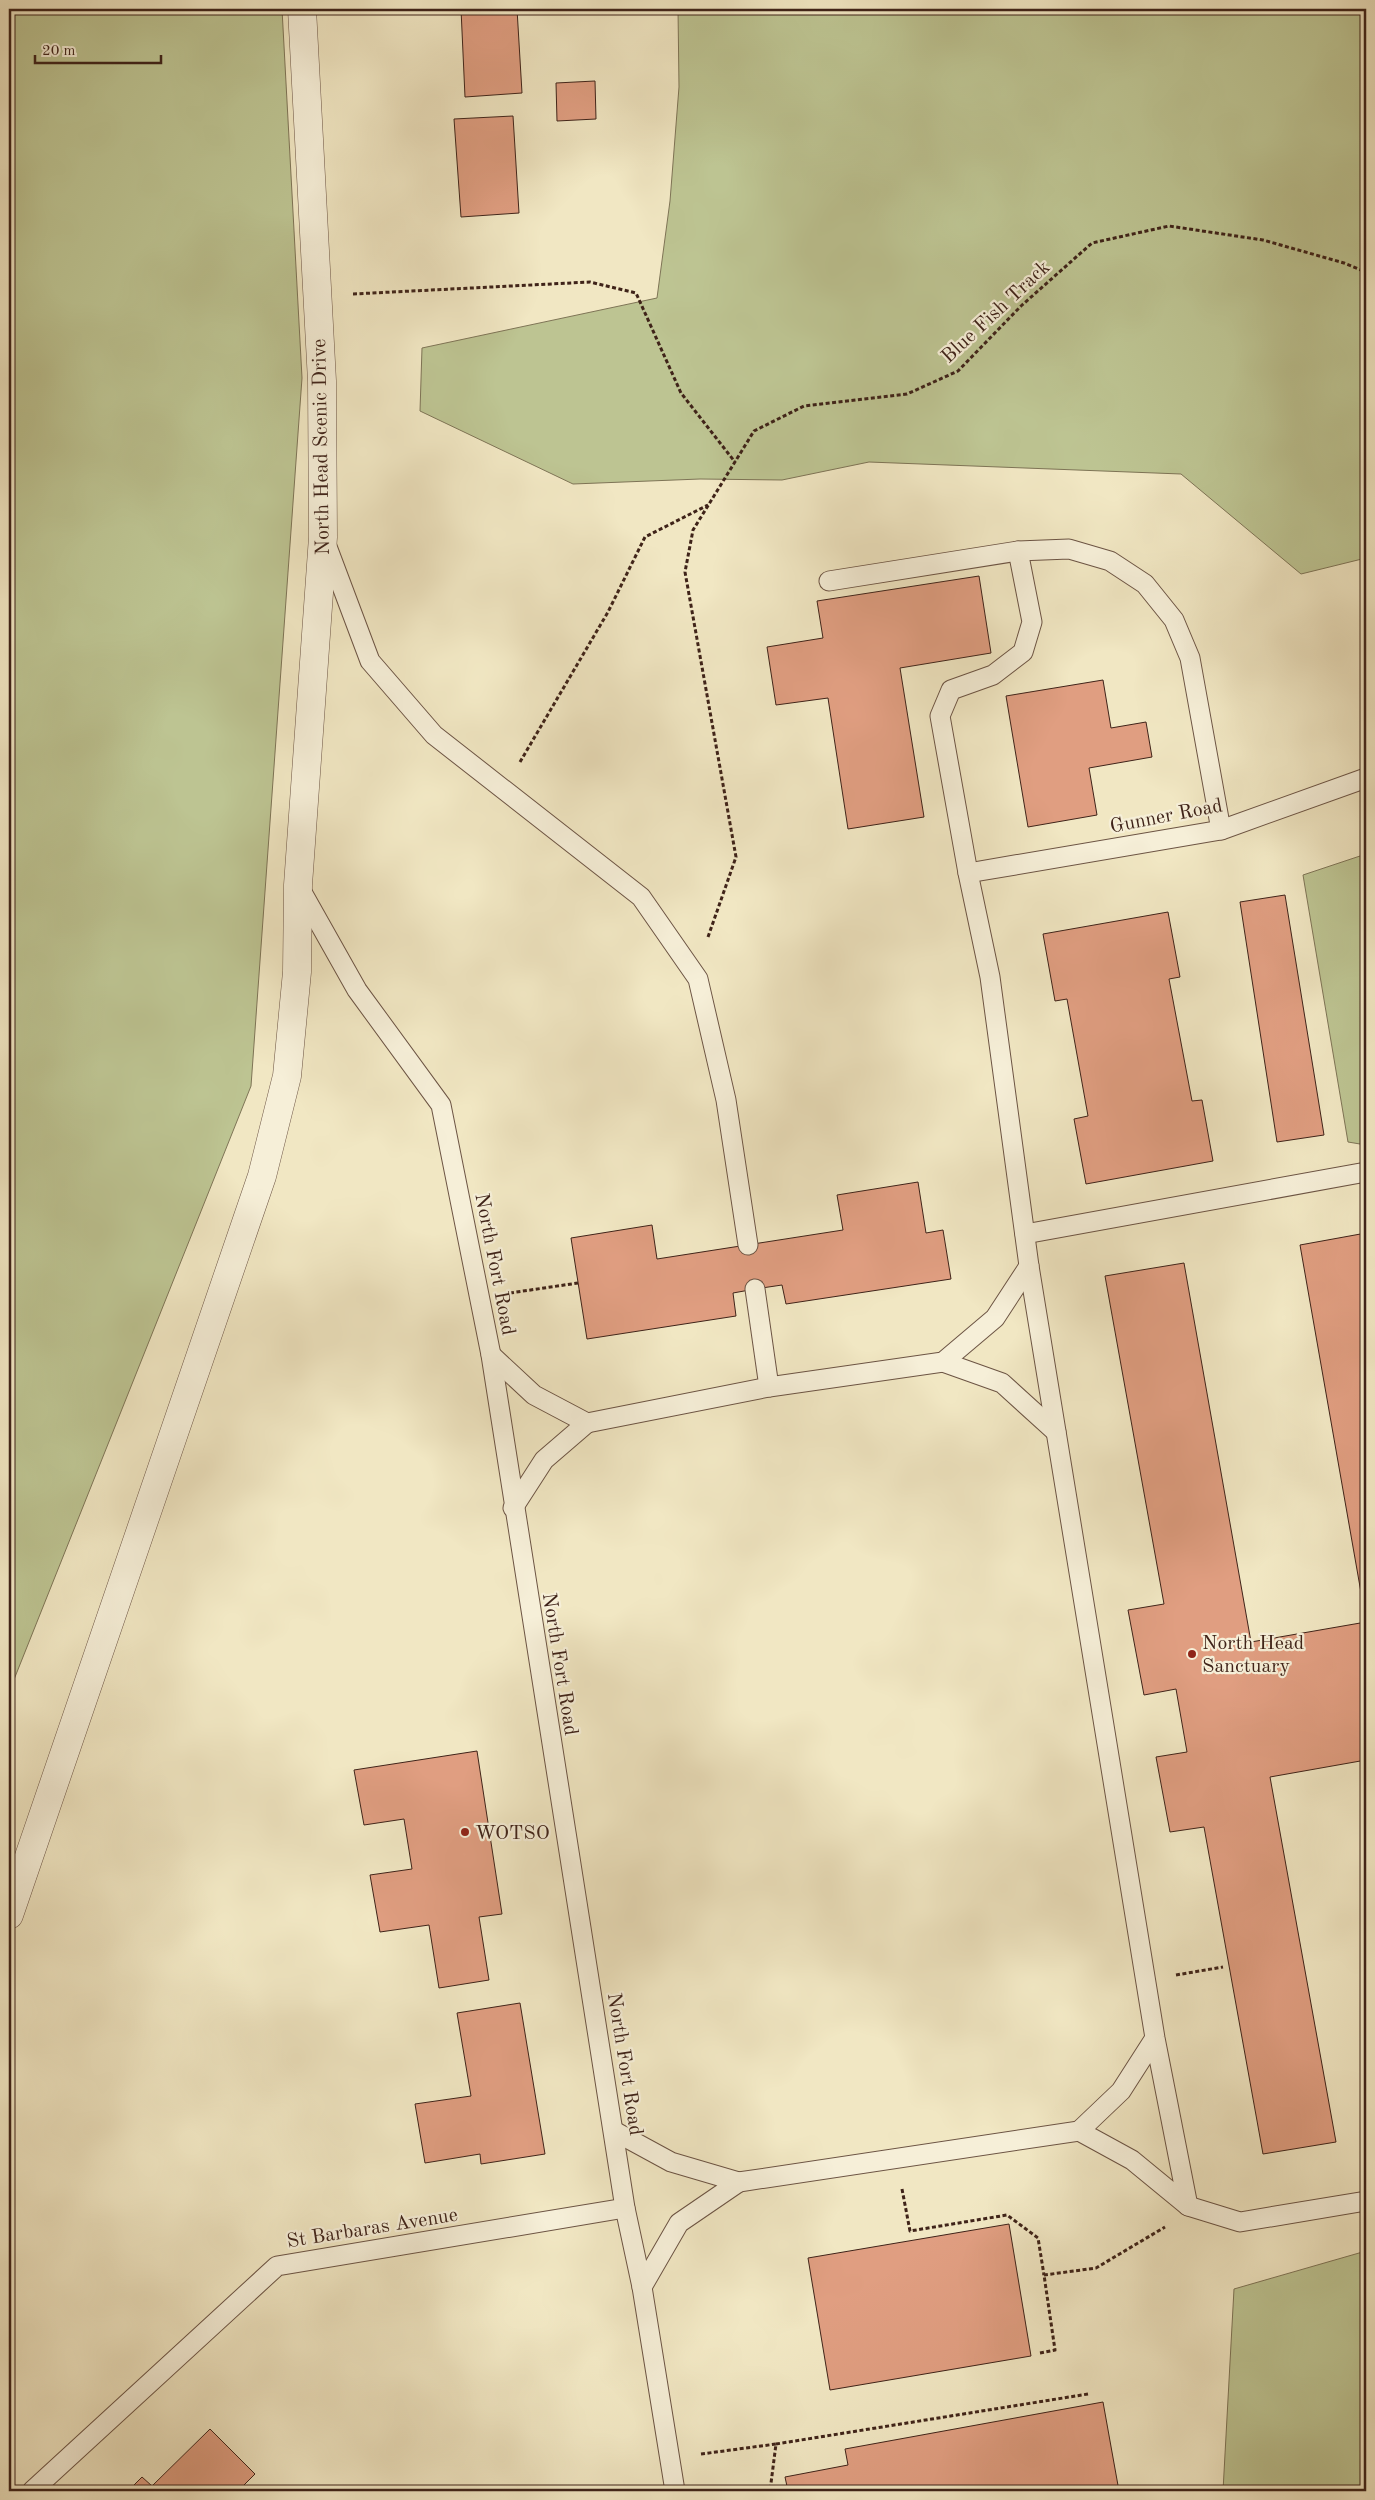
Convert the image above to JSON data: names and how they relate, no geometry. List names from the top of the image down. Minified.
{"streets":{"street":["North Head Scenic Drive"],"lane":["Gunner Road","North Fort Road","St Barbaras Avenue"],"path":["Blue Fish Track"]},"crossings":[["North Head Scenic Drive","North Fort Road"],["North Fort Road","St Barbaras Avenue"]],"places":["North Head Sanctuary","WOTSO"],"scale_bar":"20 m"}
